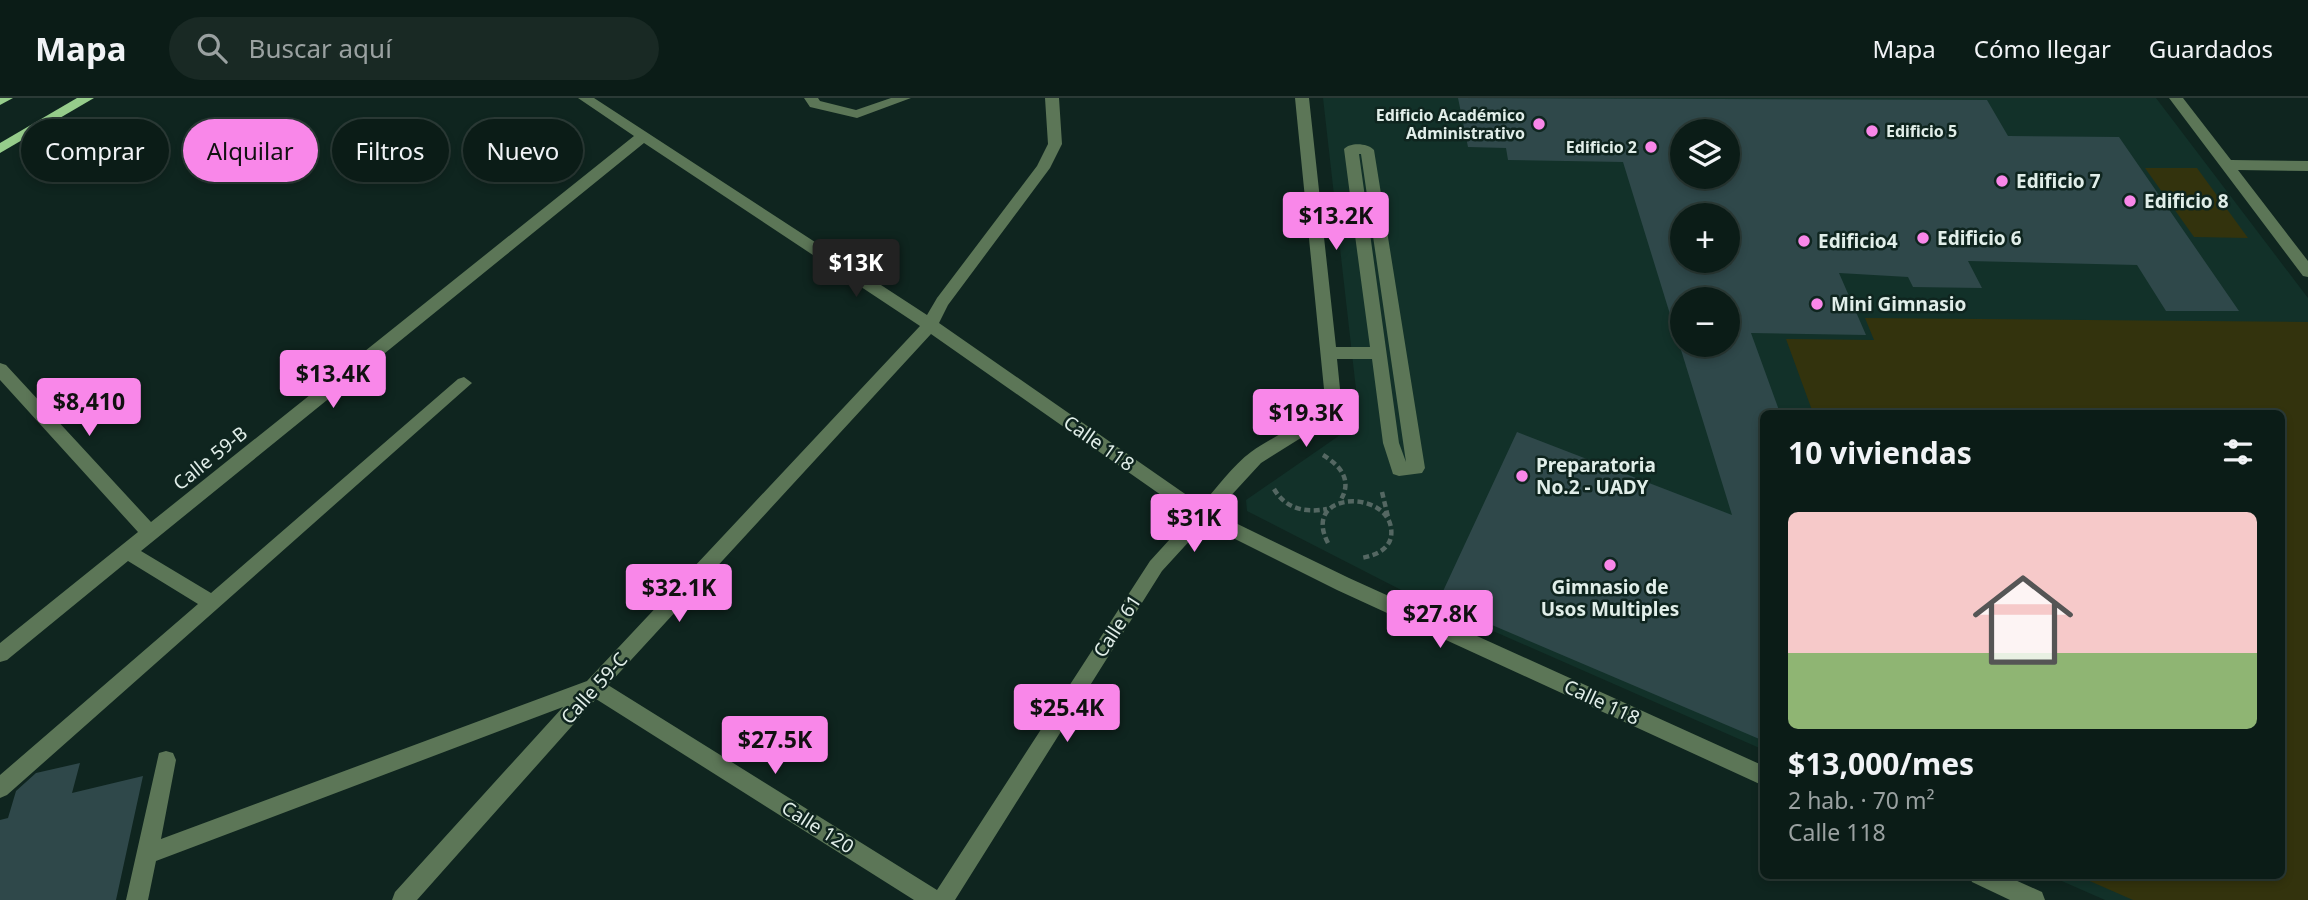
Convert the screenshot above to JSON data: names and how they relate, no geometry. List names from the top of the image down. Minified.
{"streets":{"street":["Calle 118","Calle 59-B","Calle 61","Calle 59-C","Calle 120"]},"crossings":[["Calle 118","Calle 59-B"],["Calle 118","Calle 61"],["Calle 118","Calle 59-C"],["Calle 59-C","Calle 120"]],"places":["Edificio Académico Administrativo","Edificio 5","Edificio 2","Edificio 7","Edificio 8","Edificio 6","Edificio4","Mini Gimnasio","Preparatoria No.2 - UADY","Gimnasio de Usos Multiples"],"page":{"header":"Mapa","search":"Buscar aquí","nav":["Mapa","Cómo llegar","Guardados"],"map_buttons":["+","−"],"chip":["Comprar","Alquilar","Filtros","Nuevo"],"price":["$13.2K","$13K","$13.4K","$8,410","$19.3K","$31K","$32.1K","$27.8K","$25.4K","$27.5K"],"heading":"10 viviendas","list":[{"name":"$13,000/mes","note":"2 hab. · 70 m² · Calle 118"}]}}
